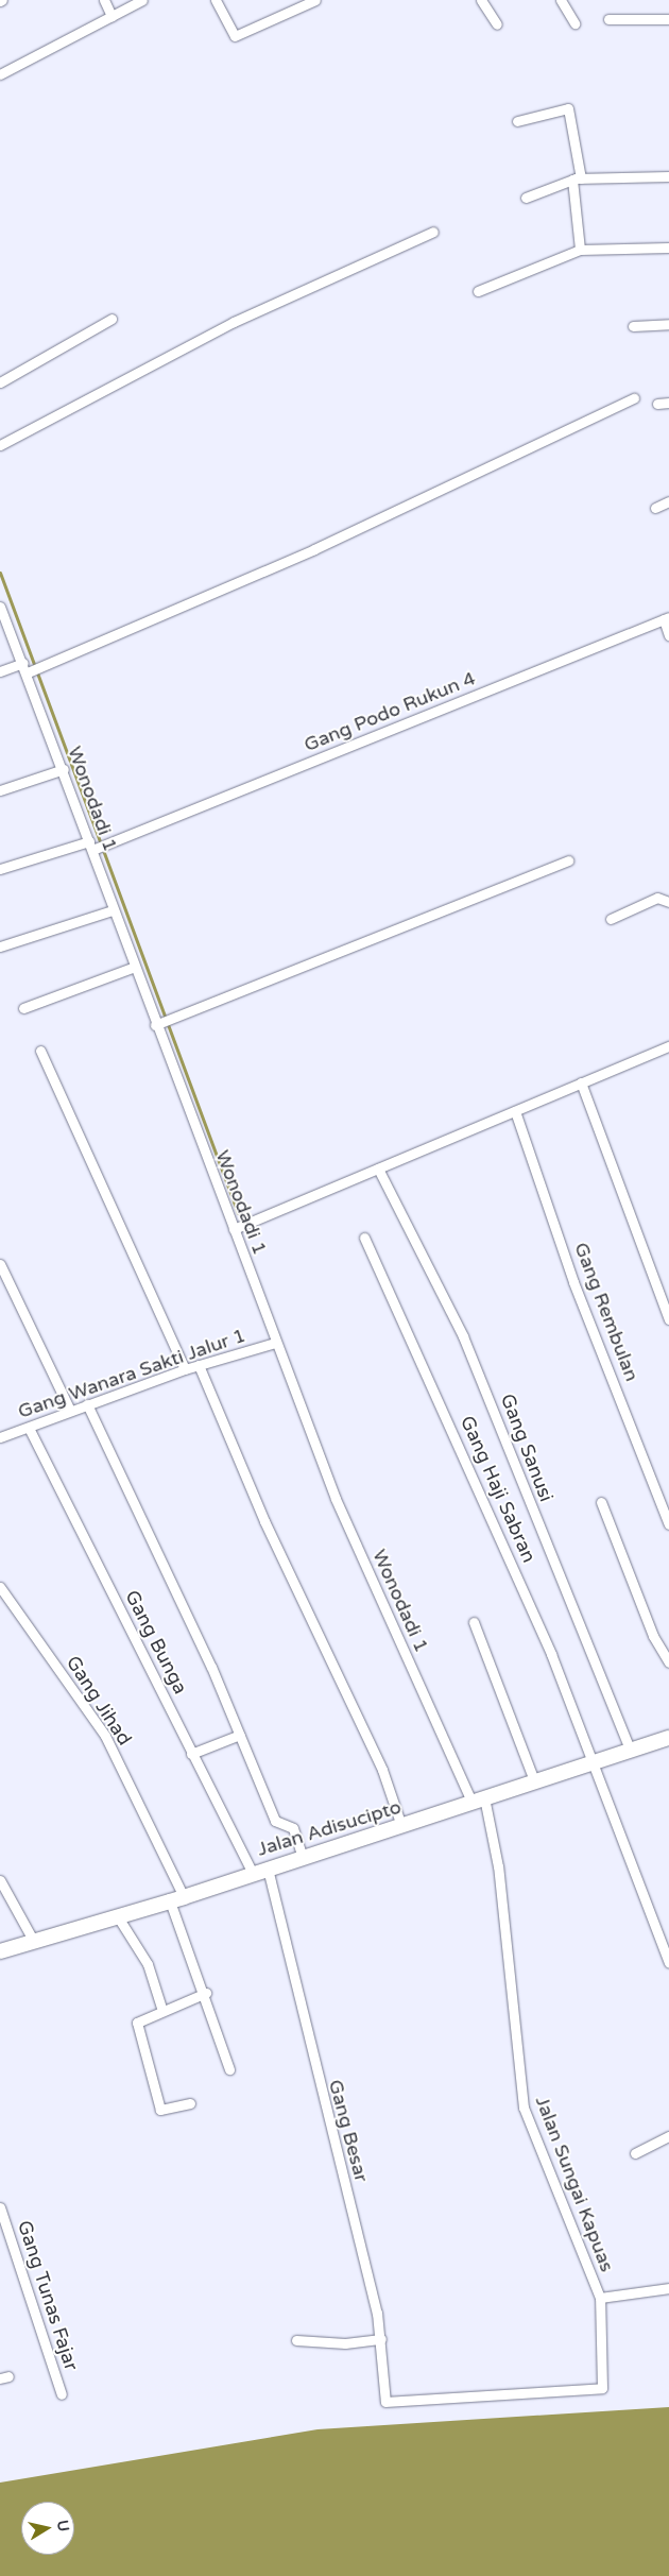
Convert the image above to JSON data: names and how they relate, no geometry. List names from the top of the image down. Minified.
{"streets":{"main road":["Jalan Adisucipto"],"street":["Gang Podo Rukun 4","Wonodadi 1","Gang Rembulan","Gang Wanara Sakti Jalur 1","Gang Sanusi","Gang Haji Sabran","Gang Bunga","Gang Jihad","Gang Besar","Jalan Sungai Kapuas","Gang Tunas Fajar"]},"crossings":[["Gang Podo Rukun 4","Wonodadi 1"],["Wonodadi 1","Gang Wanara Sakti Jalur 1"],["Wonodadi 1","Jalan Adisucipto"],["Wonodadi 1","Jalan Sungai Kapuas"],["Gang Wanara Sakti Jalur 1","Gang Bunga"],["Gang Sanusi","Jalan Adisucipto"],["Gang Haji Sabran","Jalan Adisucipto"],["Gang Bunga","Jalan Adisucipto"],["Gang Jihad","Jalan Adisucipto"],["Jalan Adisucipto","Gang Besar"],["Jalan Adisucipto","Jalan Sungai Kapuas"],["Gang Besar","Jalan Sungai Kapuas"]],"north":"right"}
